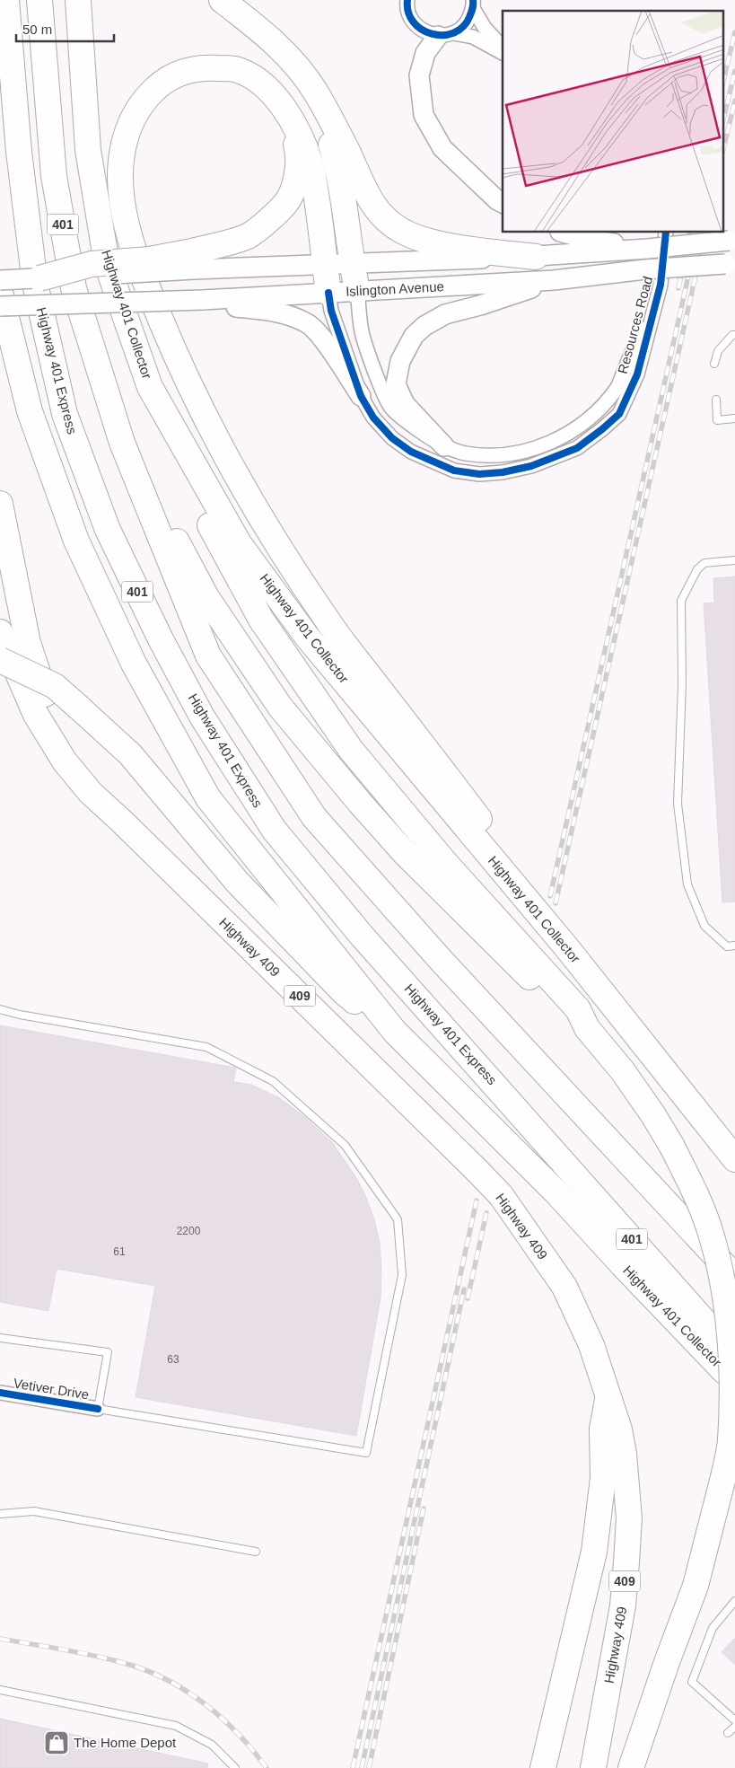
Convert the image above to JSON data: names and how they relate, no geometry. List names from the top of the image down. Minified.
{"streets":{"highway":["401","Highway 401 Collector","Highway 401 Express","Highway 409","409"],"main road":["Islington Avenue"],"street":["Resources Road","Vetiver Drive"]},"crossings":[["Islington Avenue","Resources Road"]],"places":{"shop":["The Home Depot"]},"house_numbers":["2200","61","63"],"scale_bar":"50 m"}
